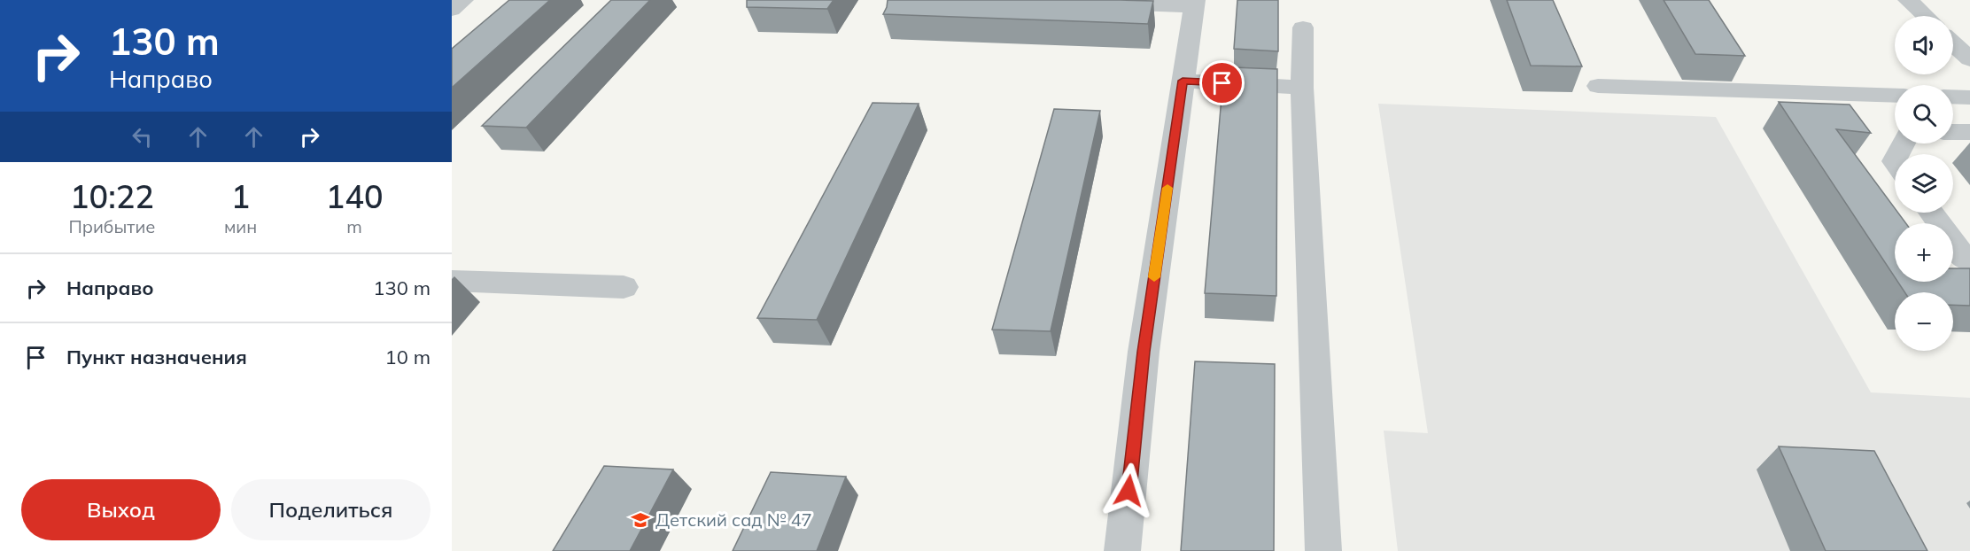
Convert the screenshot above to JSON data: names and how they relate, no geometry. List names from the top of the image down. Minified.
{"places":{"school or university":["Детский сад № 47"]},"page":{"turn":["130 m","Направо"],"map_buttons":["+","−"],"eta":["10:22","Прибытие","1","мин","140","m"],"list":[{"name":"Направо","value":"130 m"},{"name":"Пункт назначения","value":"10 m"}],"buttons":["Выход","Поделиться"]}}
